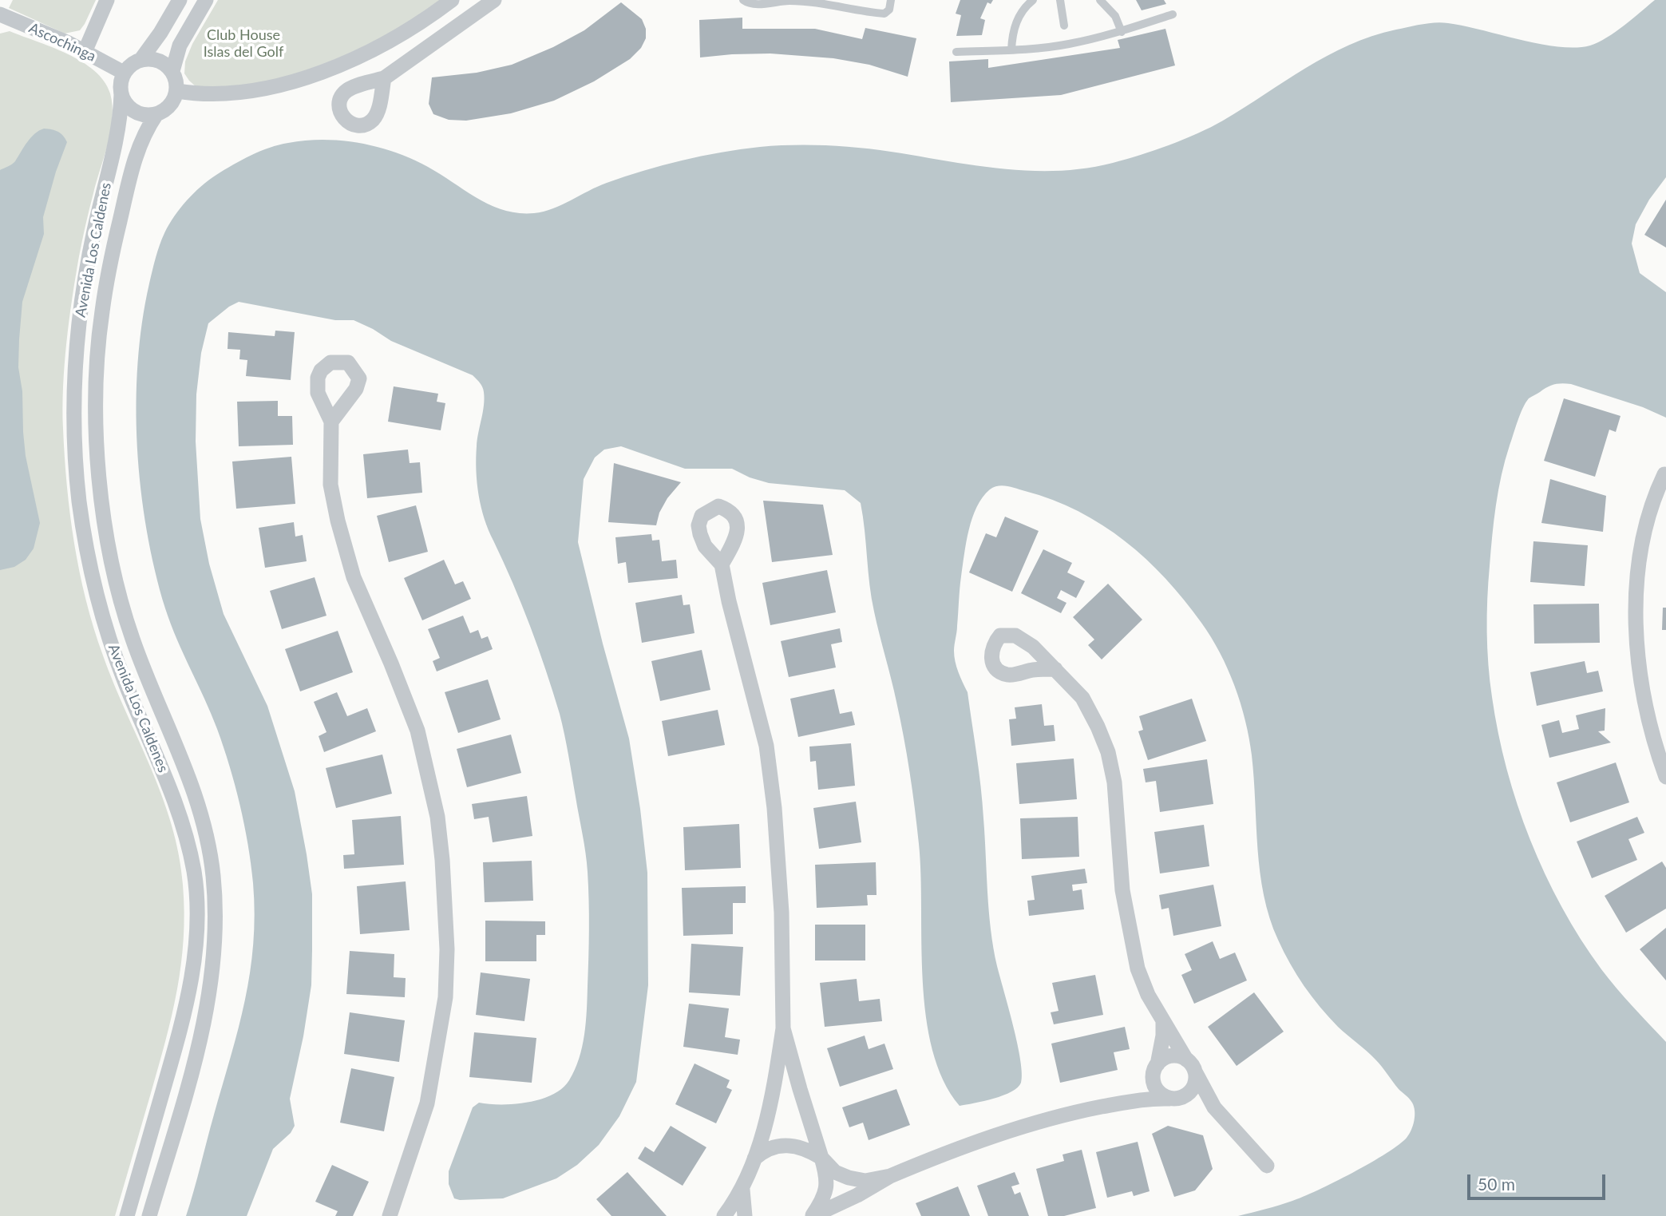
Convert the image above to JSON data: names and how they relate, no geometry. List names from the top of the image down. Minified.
{"streets":{"street":["Ascochinga","Avenida Los Caldenes"]},"crossings":[["Ascochinga","Avenida Los Caldenes"]],"parks":["Club House Islas del Golf"],"scale_bar":"50 m"}
